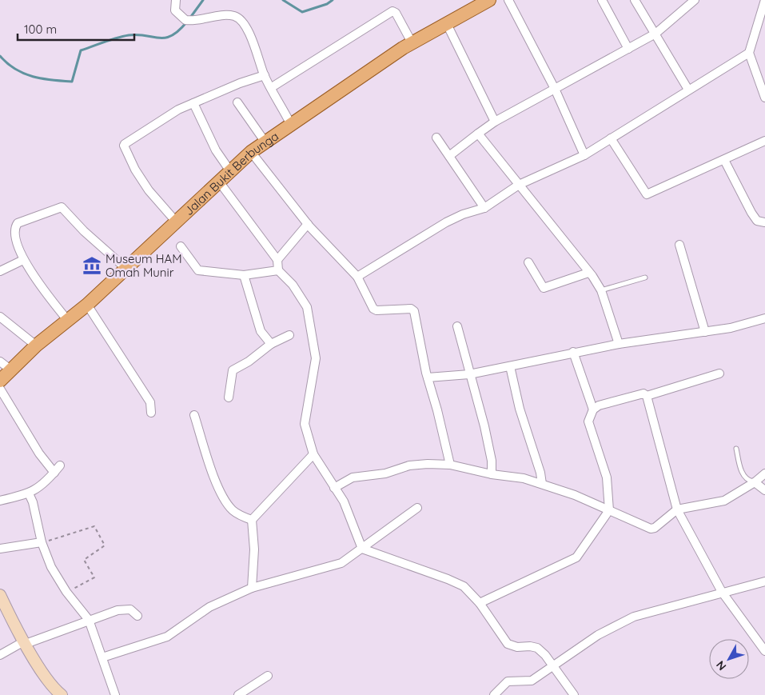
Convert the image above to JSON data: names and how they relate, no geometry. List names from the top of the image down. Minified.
{"streets":{"main road":["Jalan Bukit Berbunga"]},"places":{"museum":["Museum HAM Omah Munir"]},"scale_bar":"100 m","north":"bottom left"}
